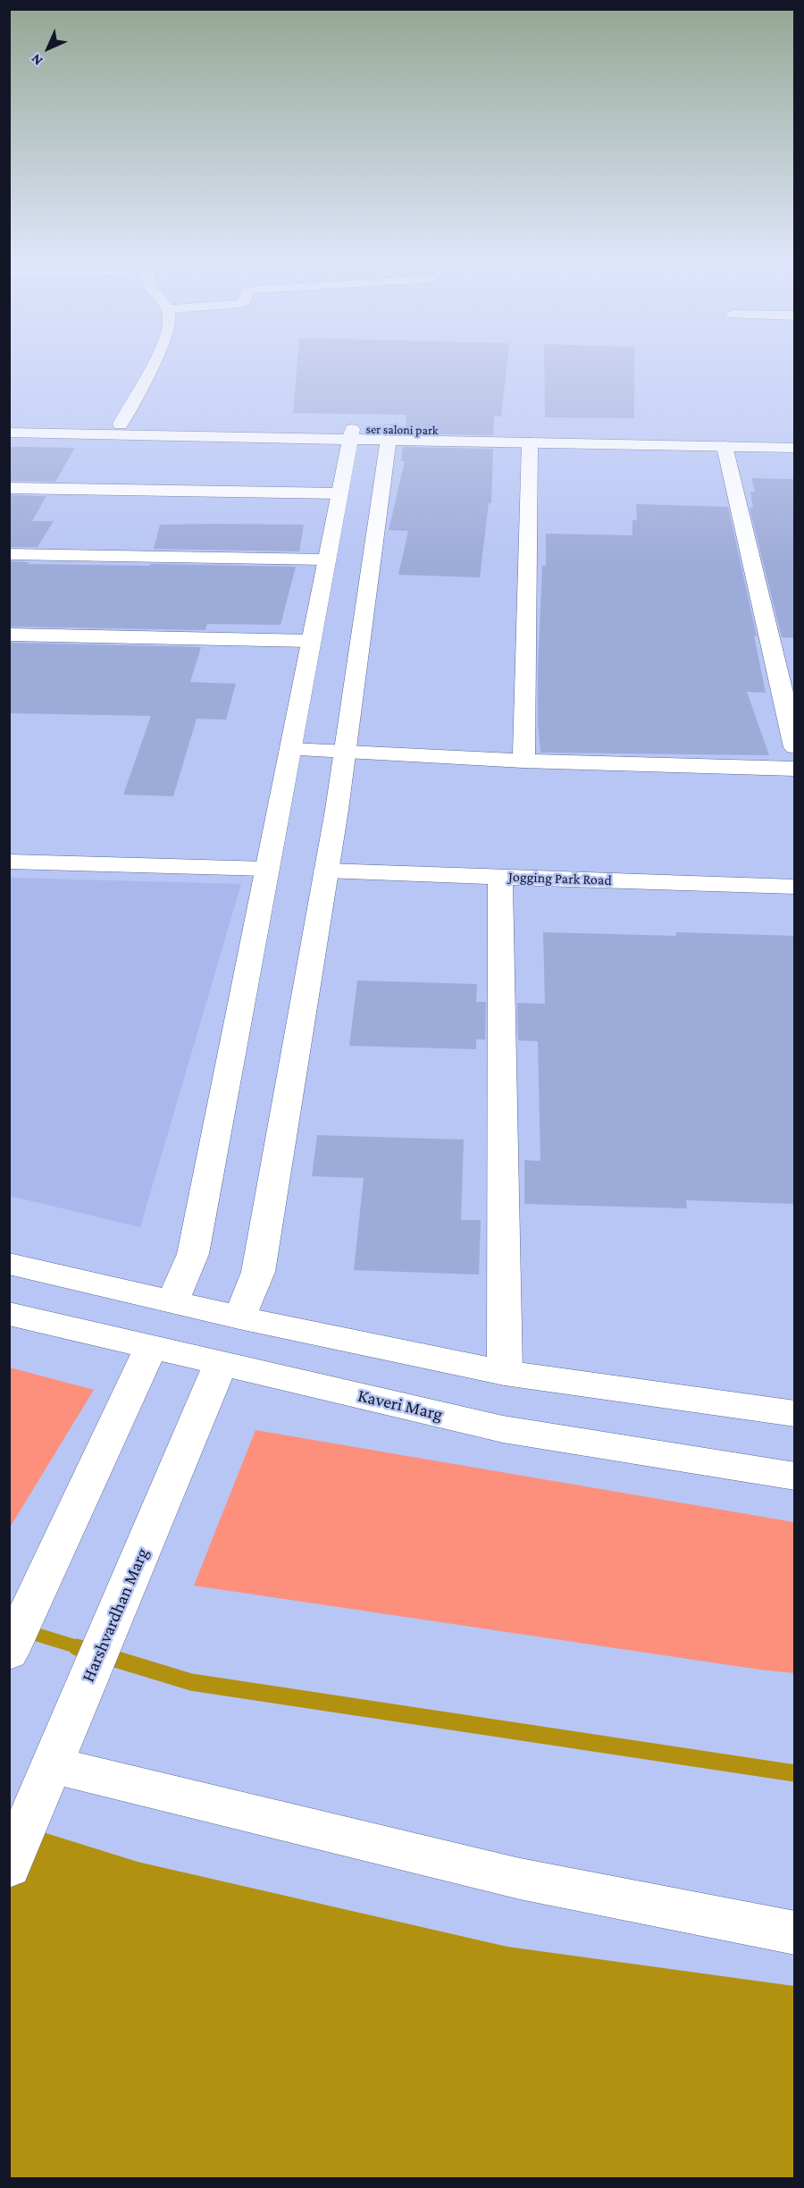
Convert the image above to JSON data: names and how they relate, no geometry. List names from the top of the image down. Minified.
{"streets":{"street":["ser saloni park","Jogging Park Road","Kaveri Marg","Harshvardhan Marg"]},"crossings":[["Kaveri Marg","Harshvardhan Marg"]],"north":"bottom left"}
